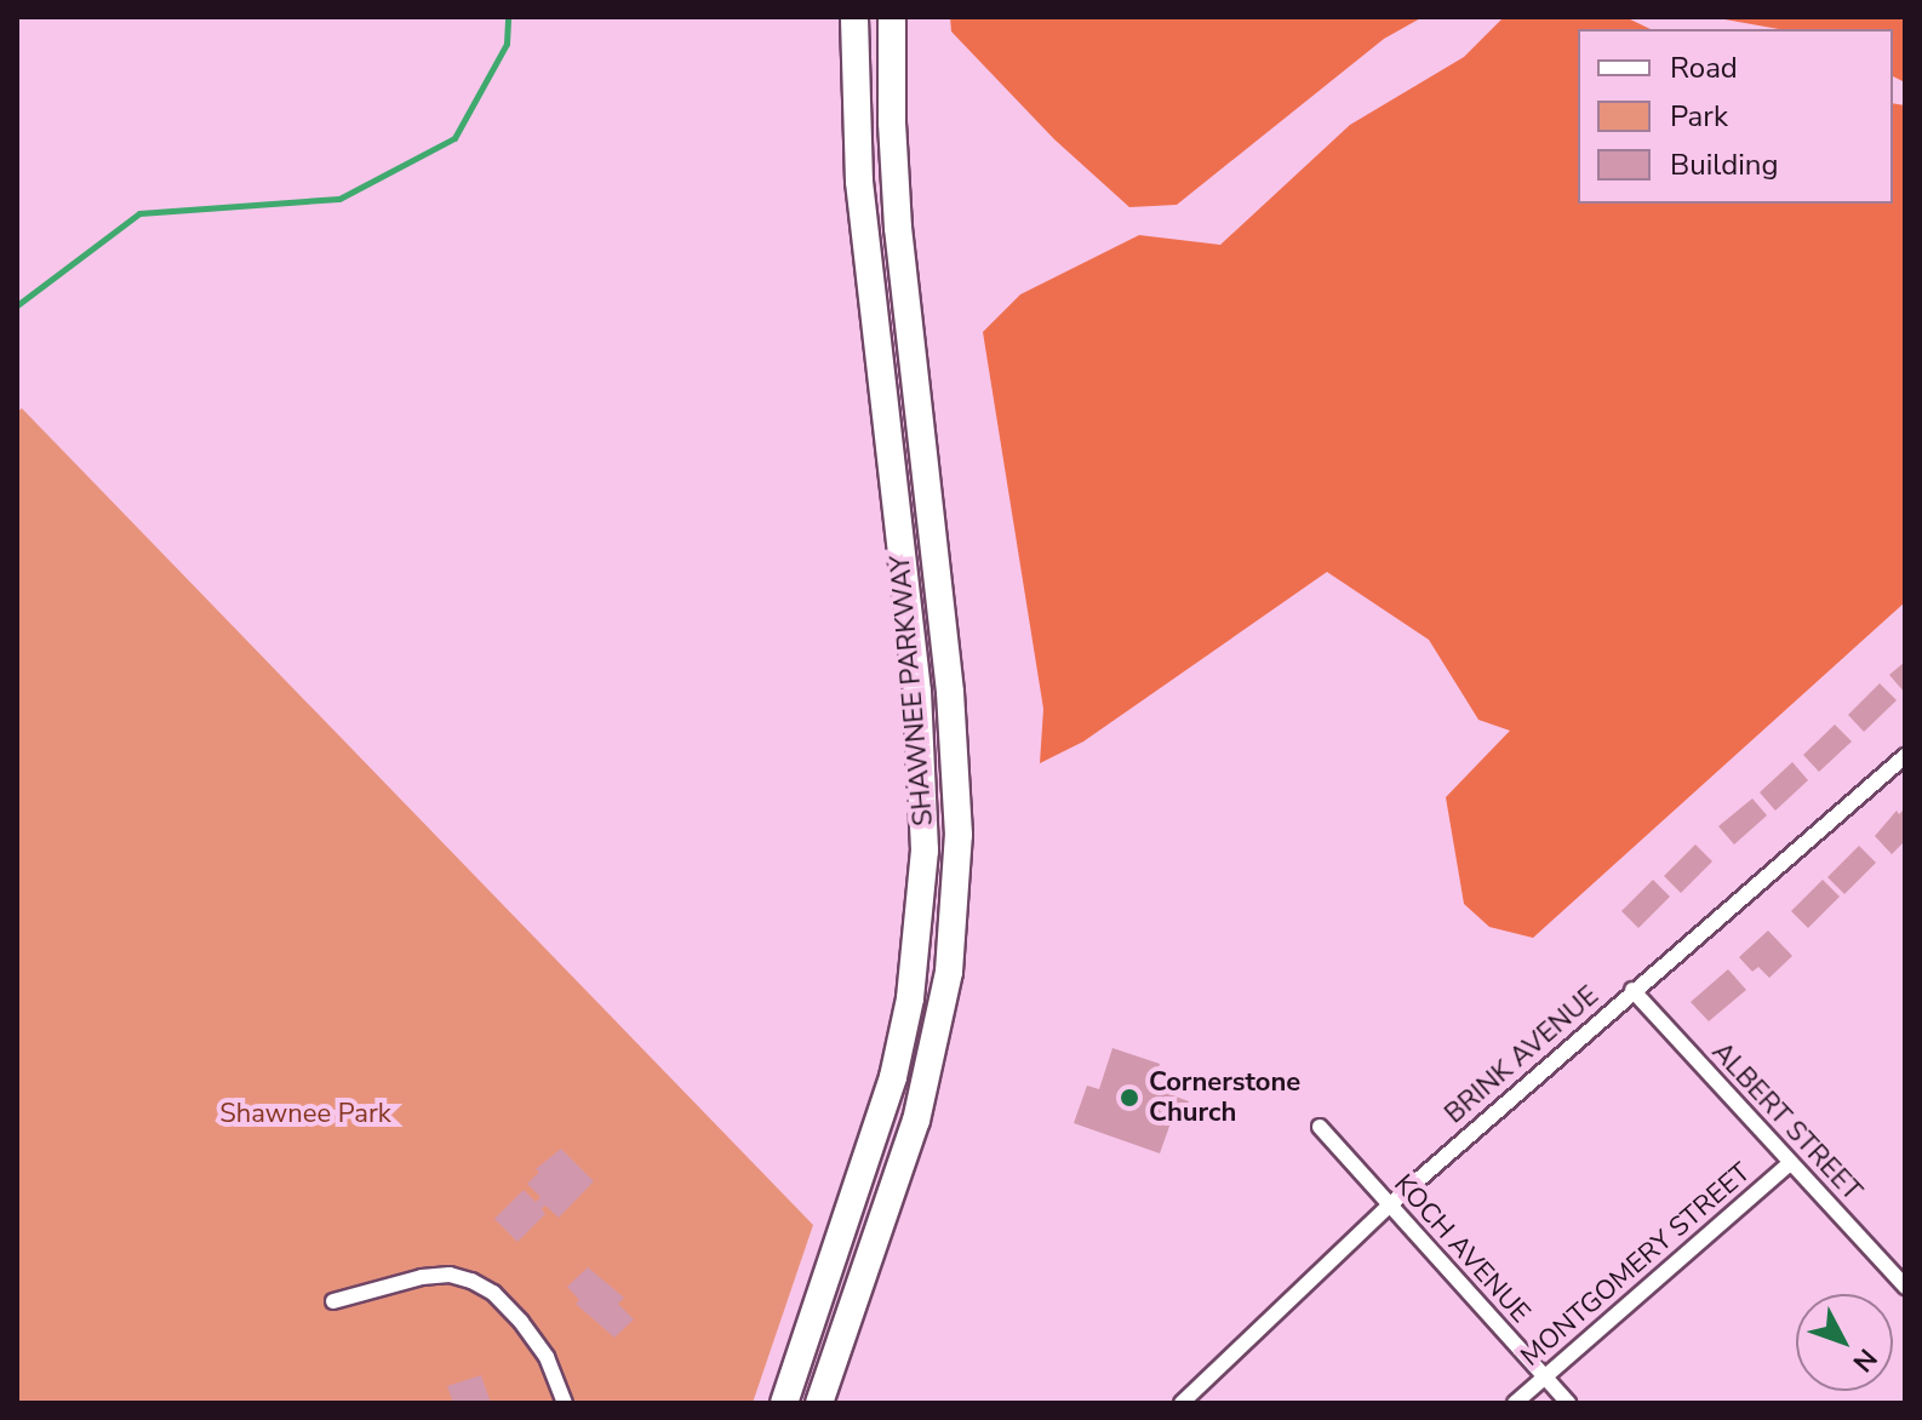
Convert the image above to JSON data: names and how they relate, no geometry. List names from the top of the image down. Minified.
{"streets":{"highway":["SHAWNEE PARKWAY"],"street":["BRINK AVENUE","ALBERT STREET","KOCH AVENUE","MONTGOMERY STREET"]},"crossings":[["BRINK AVENUE","ALBERT STREET"],["BRINK AVENUE","KOCH AVENUE"],["ALBERT STREET","MONTGOMERY STREET"],["KOCH AVENUE","MONTGOMERY STREET"]],"parks":["Shawnee Park"],"places":["Cornerstone Church"],"legend":["Road","Park","Building"],"north":"bottom right"}
